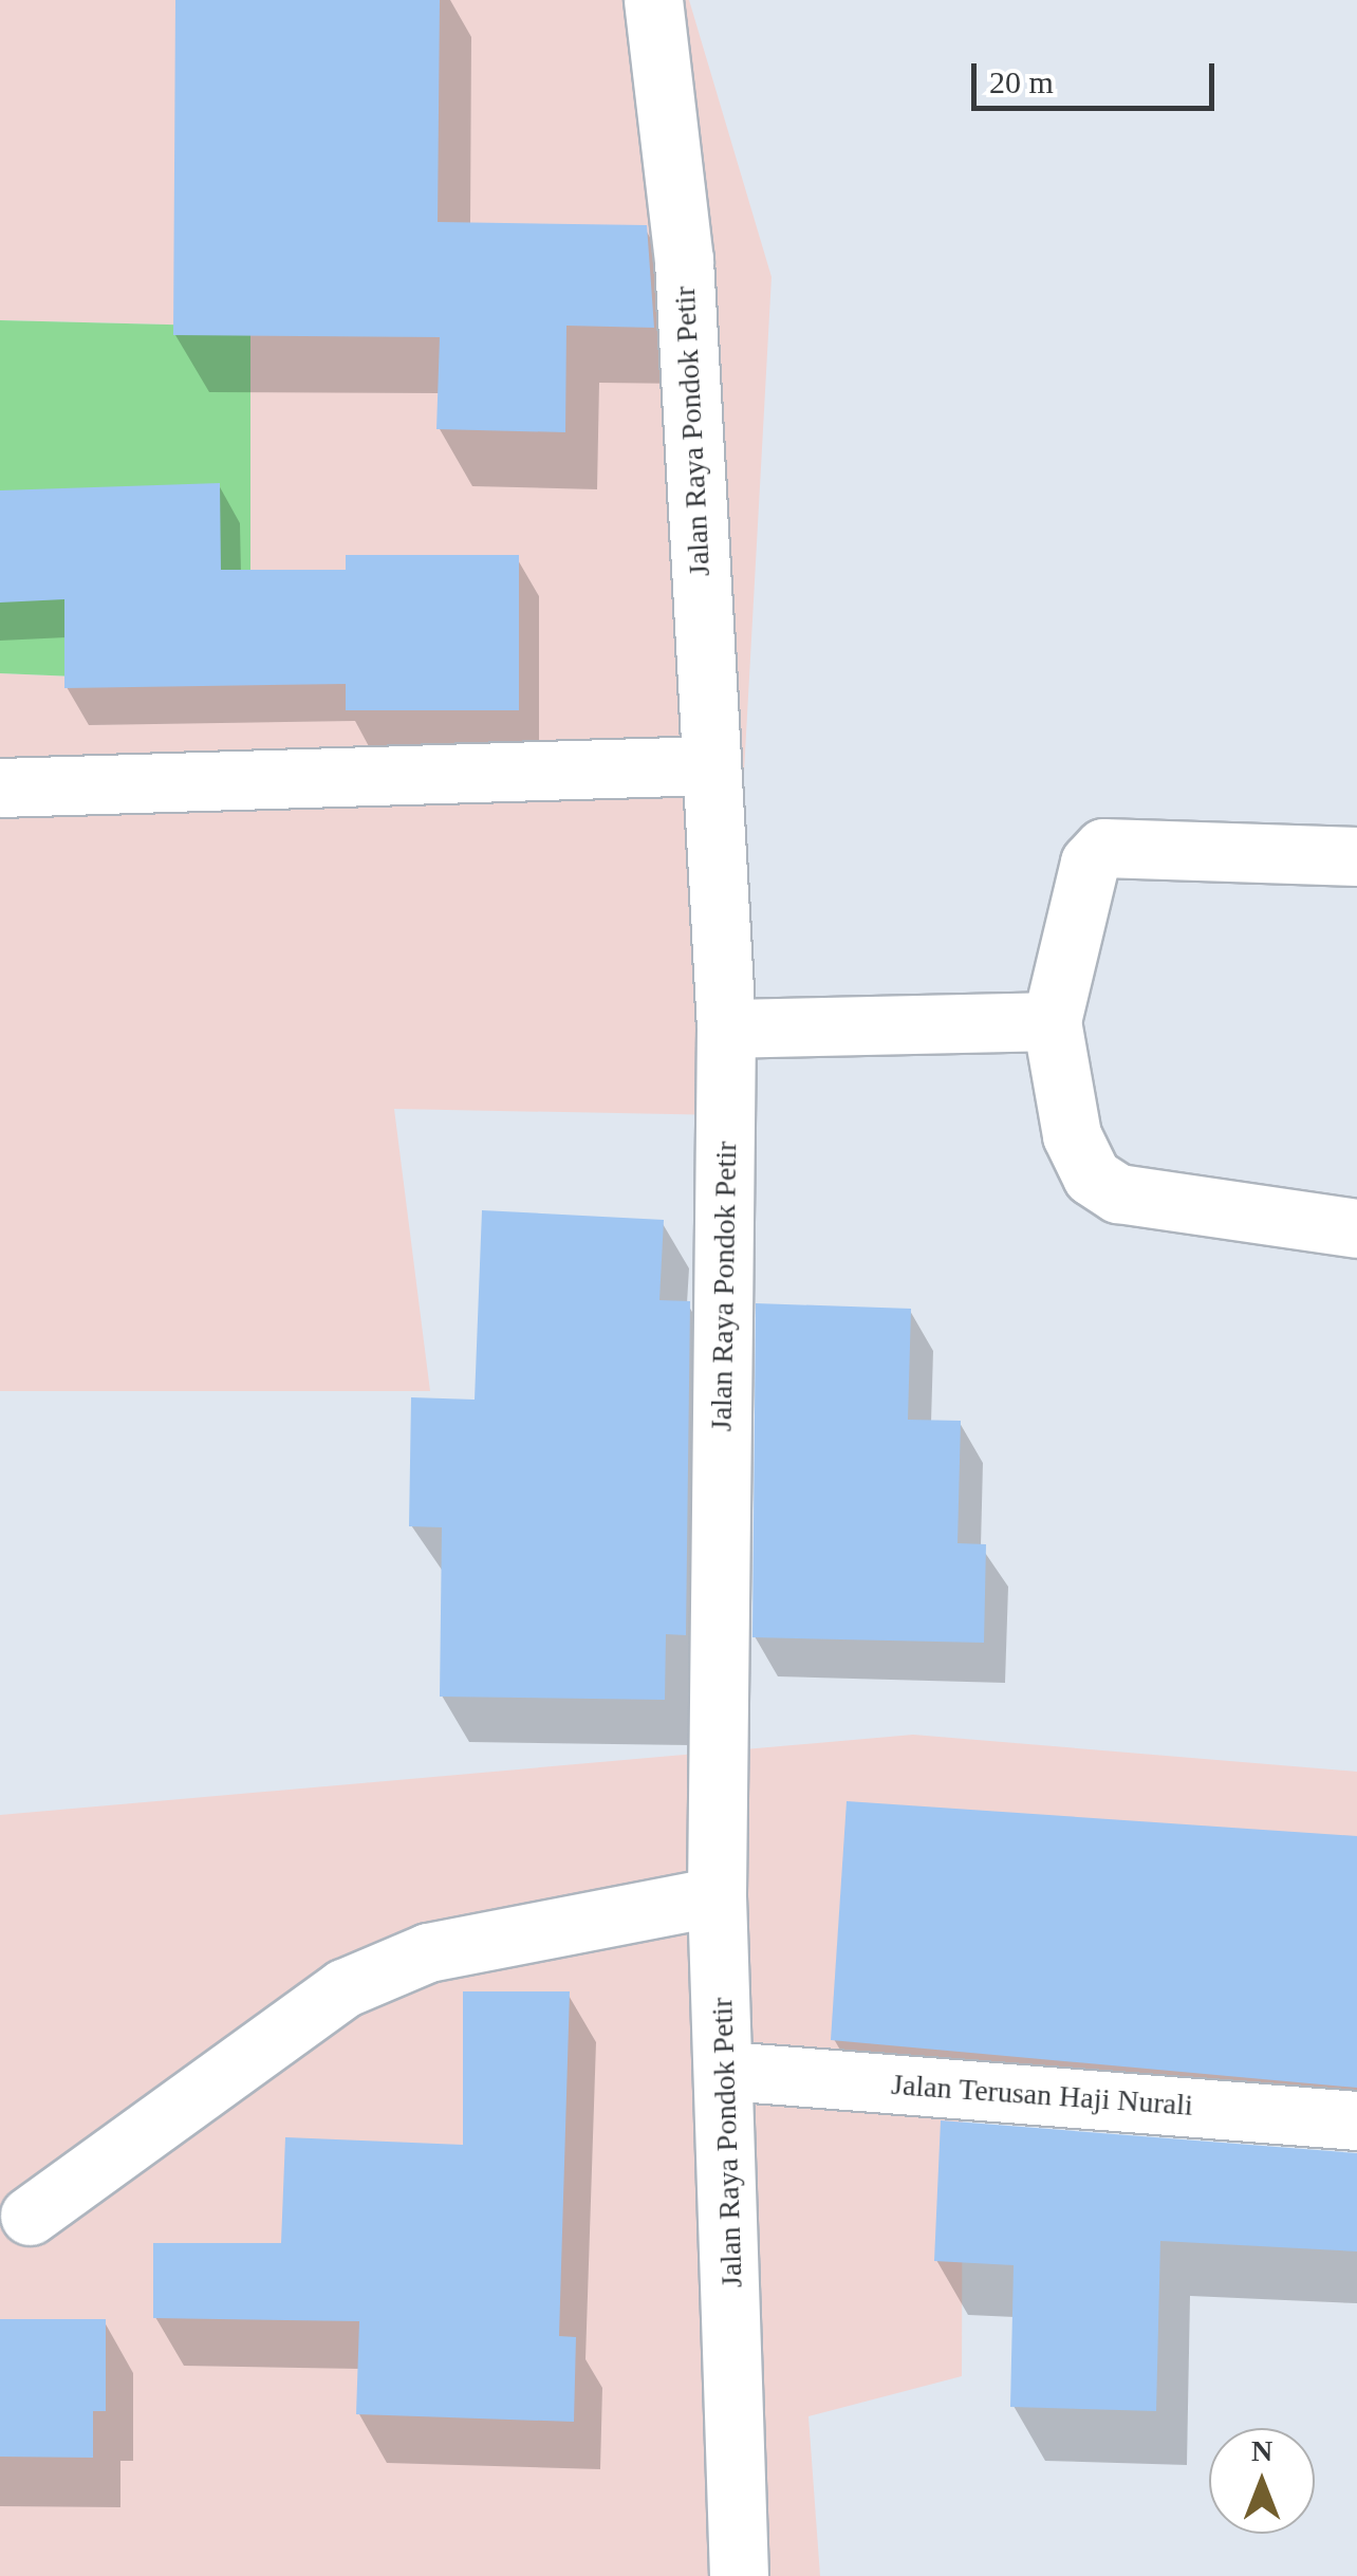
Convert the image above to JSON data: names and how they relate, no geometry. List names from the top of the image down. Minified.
{"streets":{"street":["Jalan Raya Pondok Petir","Jalan Terusan Haji Nurali"]},"crossings":[["Jalan Raya Pondok Petir","Jalan Terusan Haji Nurali"]],"scale_bar":"20 m","north":"top"}
